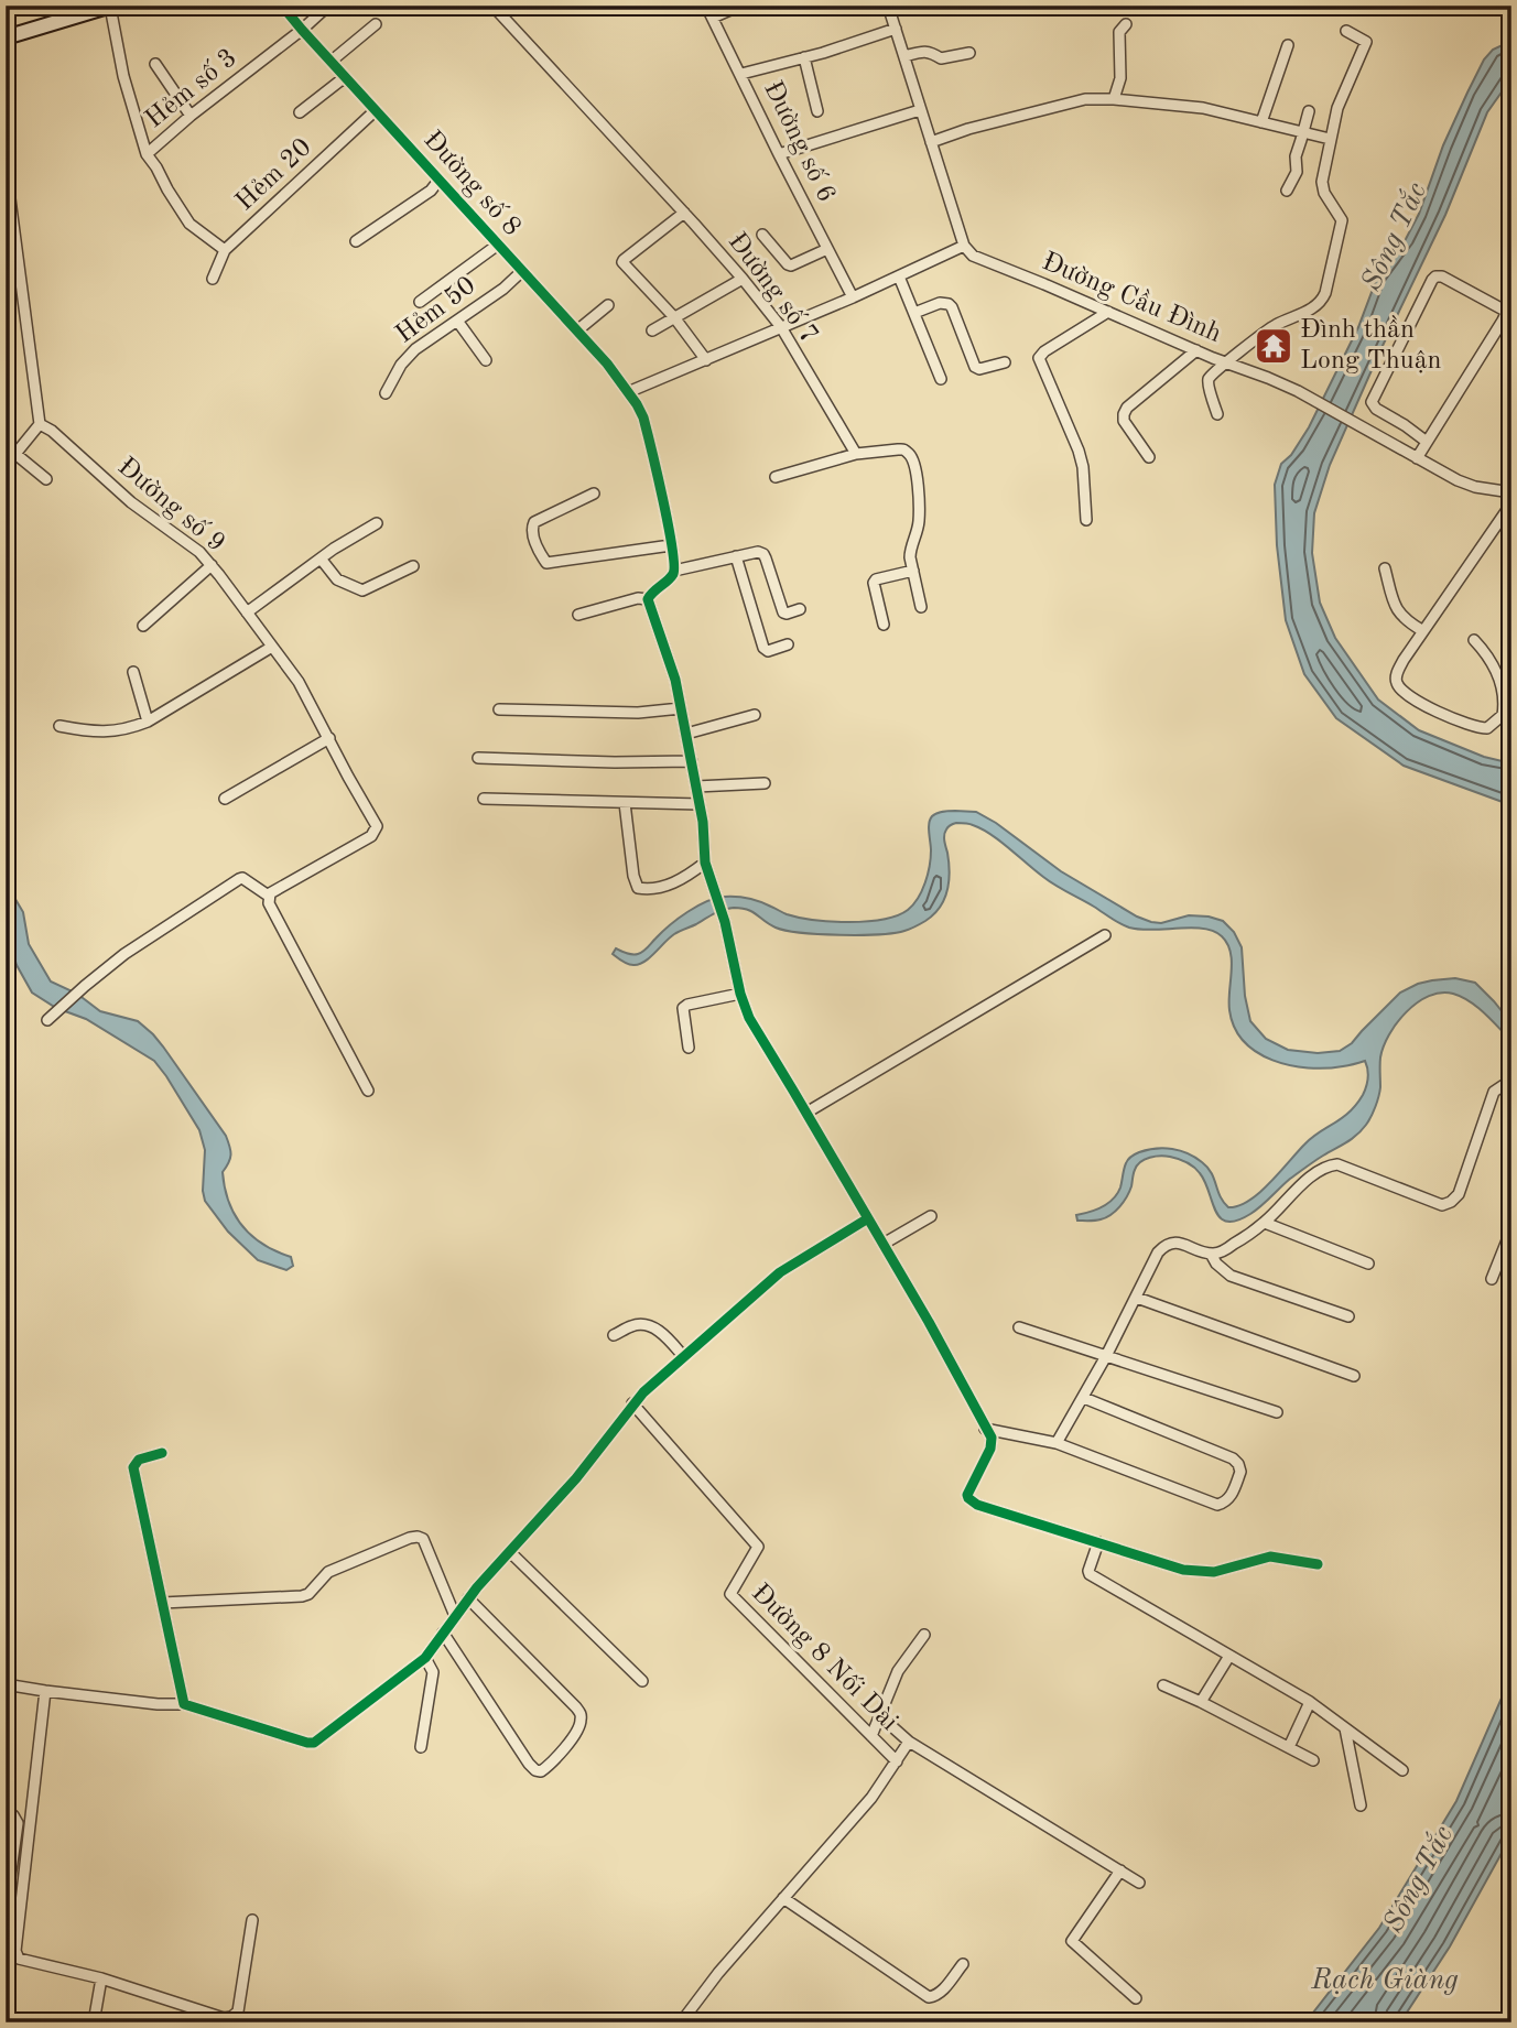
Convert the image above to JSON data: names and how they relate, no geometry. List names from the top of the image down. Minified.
{"streets":{"street":["Hẻm số 3","Đường số 6","Hẻm 20","Đường số 8","Đường số 7","Đường Cầu Đình","Hẻm 50","Đường số 9","Đường 8 Nối Dài"]},"crossings":[["Hẻm số 3","Đường số 8"],["Hẻm 20","Đường số 8"],["Đường số 8","Hẻm 50"]],"water":["Sông Tắc","Rạch Giàng"],"places":{"temple":["Đình thần Long Thuận"]}}
